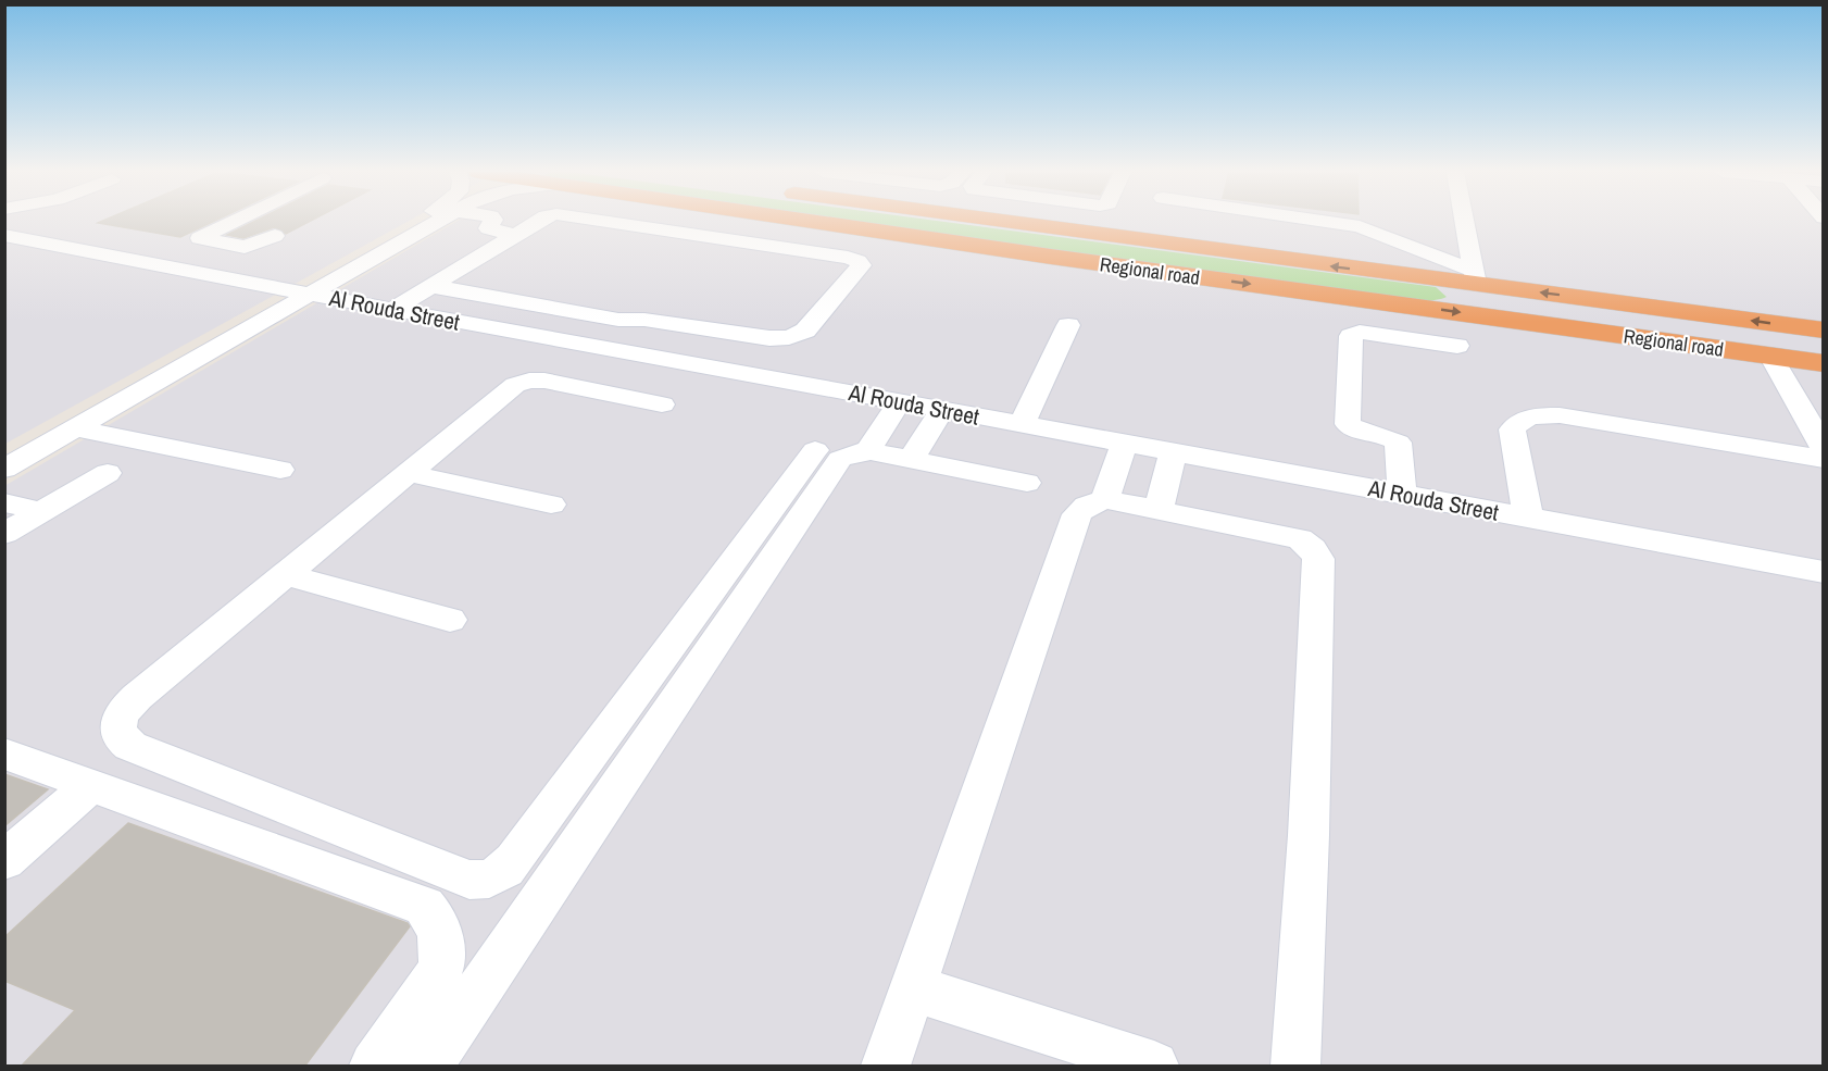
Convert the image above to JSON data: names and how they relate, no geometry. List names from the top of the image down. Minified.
{"streets":{"highway":["Regional road"],"street":["Al Rouda Street"]}}
